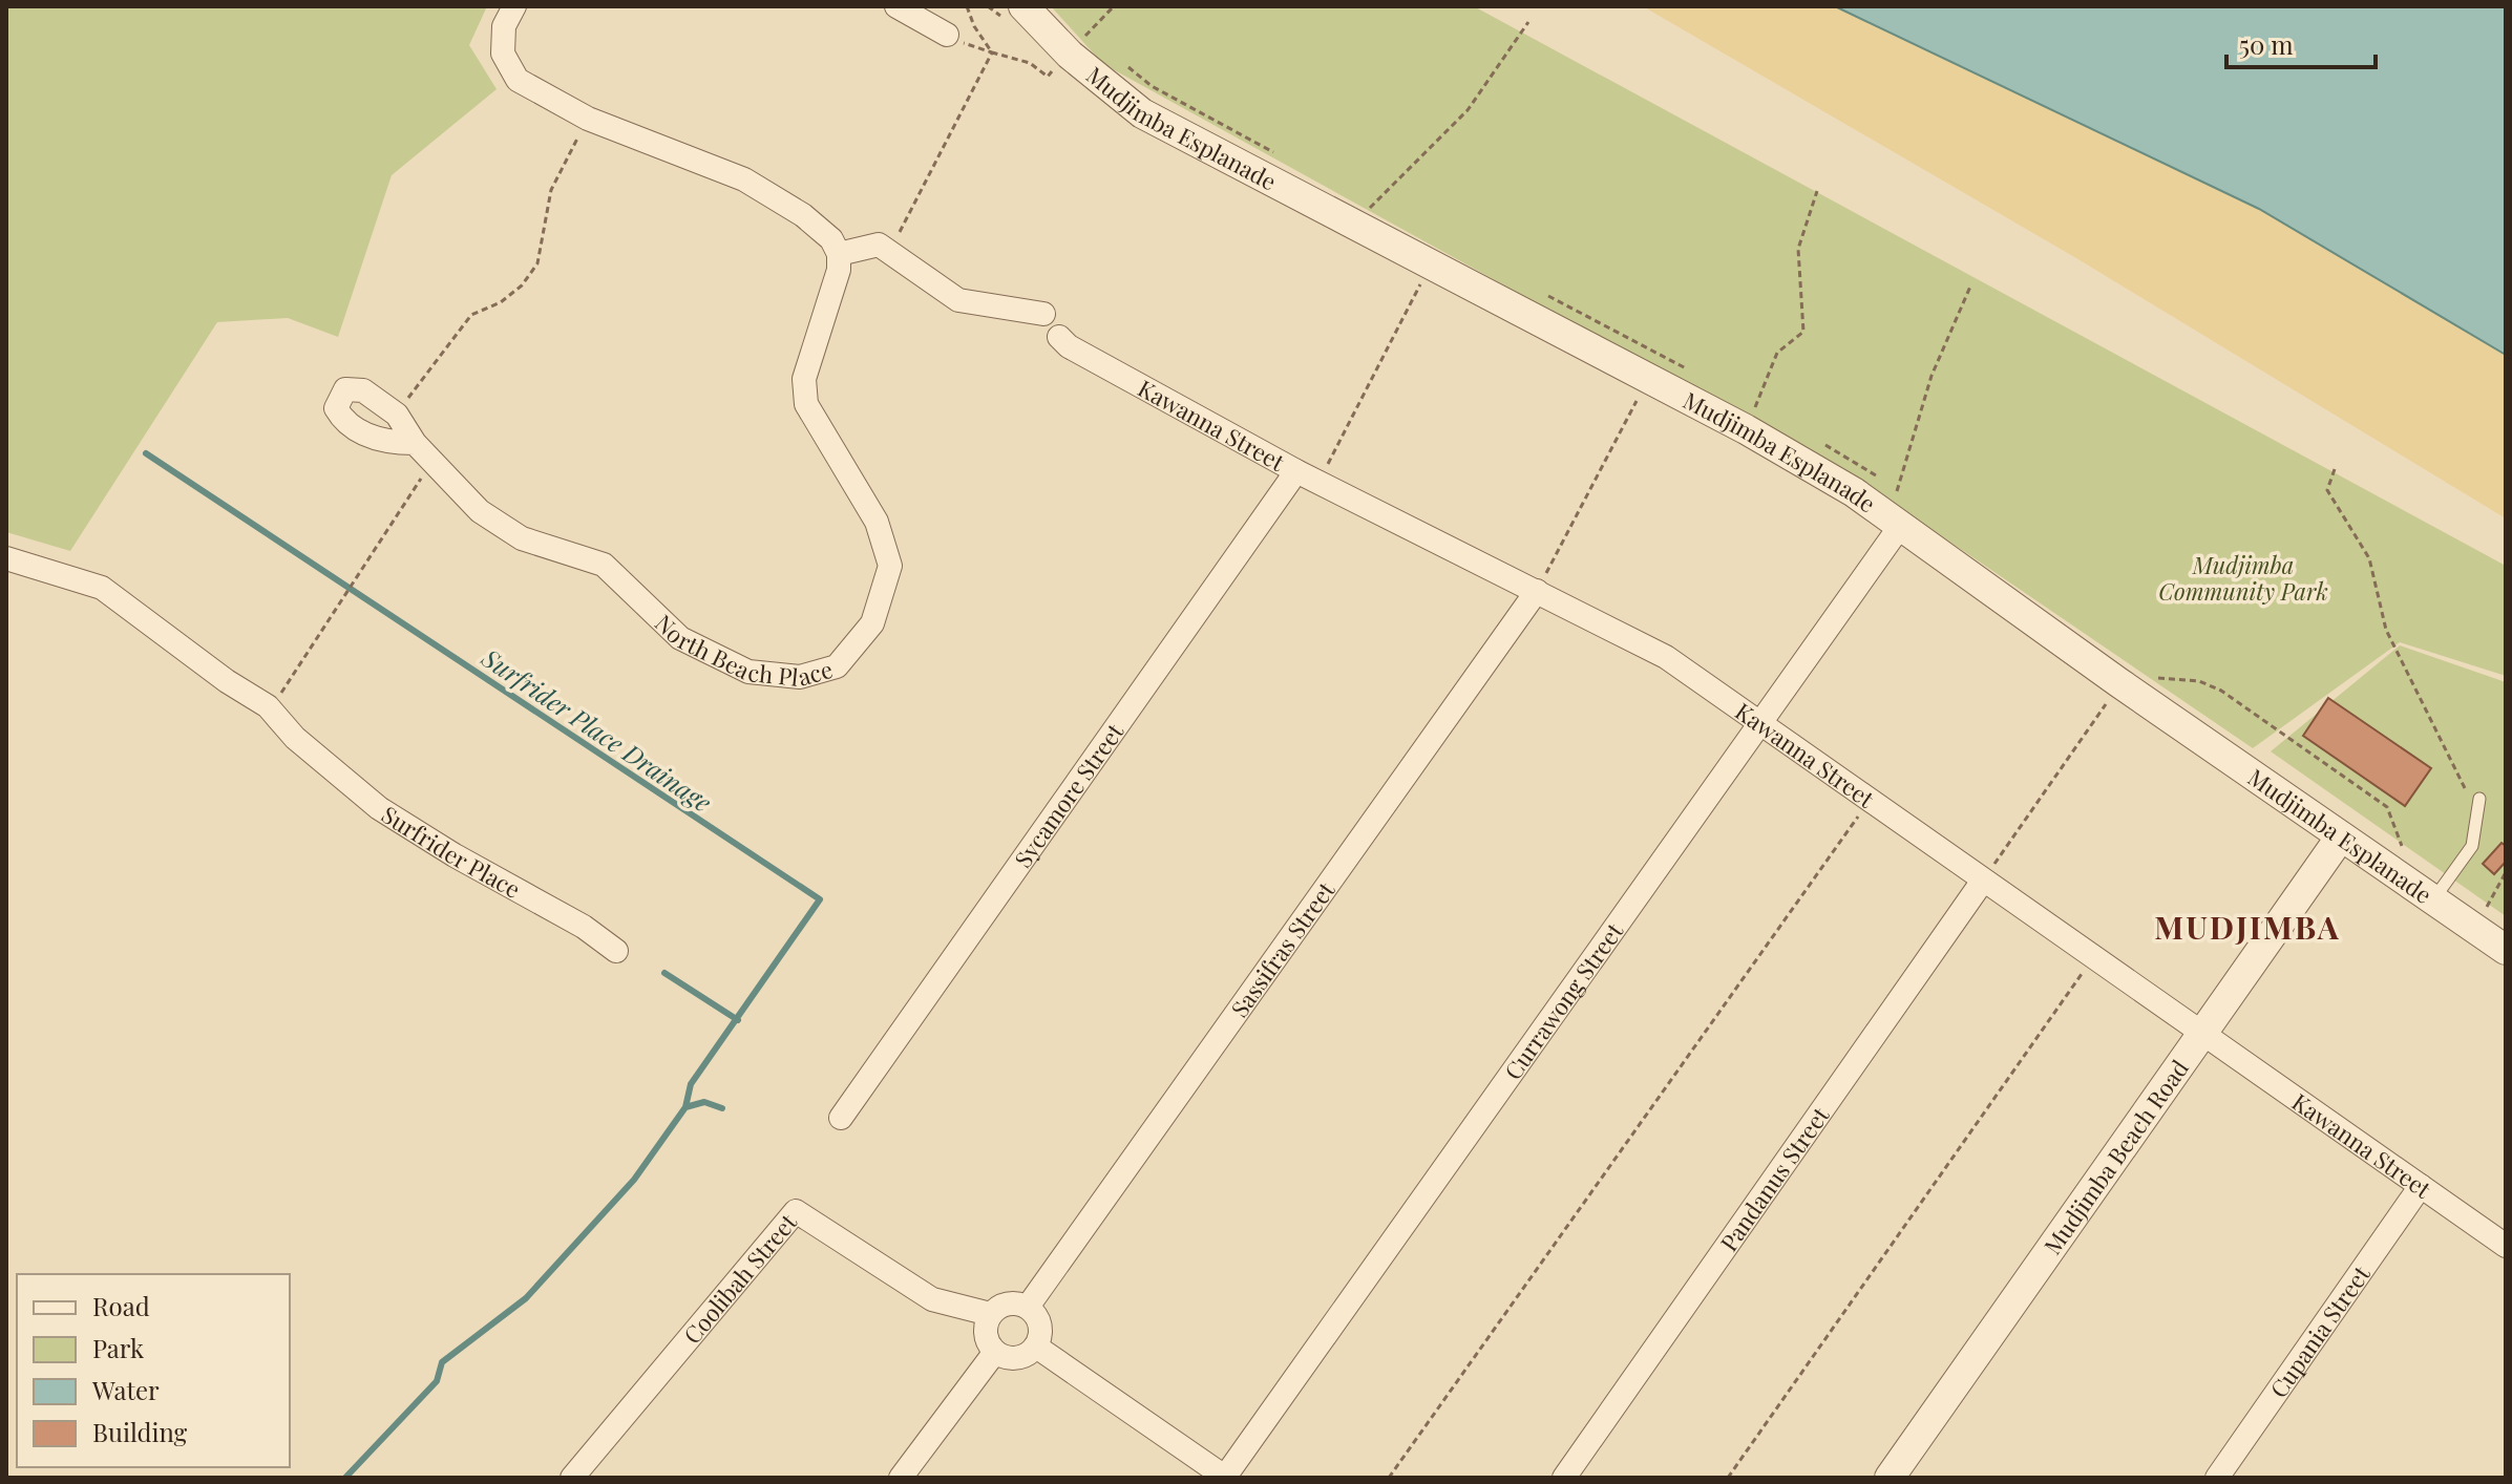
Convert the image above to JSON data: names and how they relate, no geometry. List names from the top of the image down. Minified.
{"streets":{"street":["Mudjimba Esplanade","Kawanna Street","North Beach Place","Sycamore Street","Surfrider Place","Sassifras Street","Currawong Street","Mudjimba Beach Road","Pandanus Street","Coolibah Street","Cupania Street"]},"crossings":[["Mudjimba Esplanade","Currawong Street"],["Mudjimba Esplanade","Mudjimba Beach Road"],["Kawanna Street","Sycamore Street"],["Kawanna Street","Sassifras Street"],["Kawanna Street","Currawong Street"],["Kawanna Street","Mudjimba Beach Road"],["Kawanna Street","Pandanus Street"],["Kawanna Street","Cupania Street"],["Sassifras Street","Coolibah Street"]],"districts":["MUDJIMBA"],"water":["Surfrider Place Drainage"],"parks":["Mudjimba Community Park"],"legend":["Road","Park","Water","Building"],"scale_bar":"50 m"}
